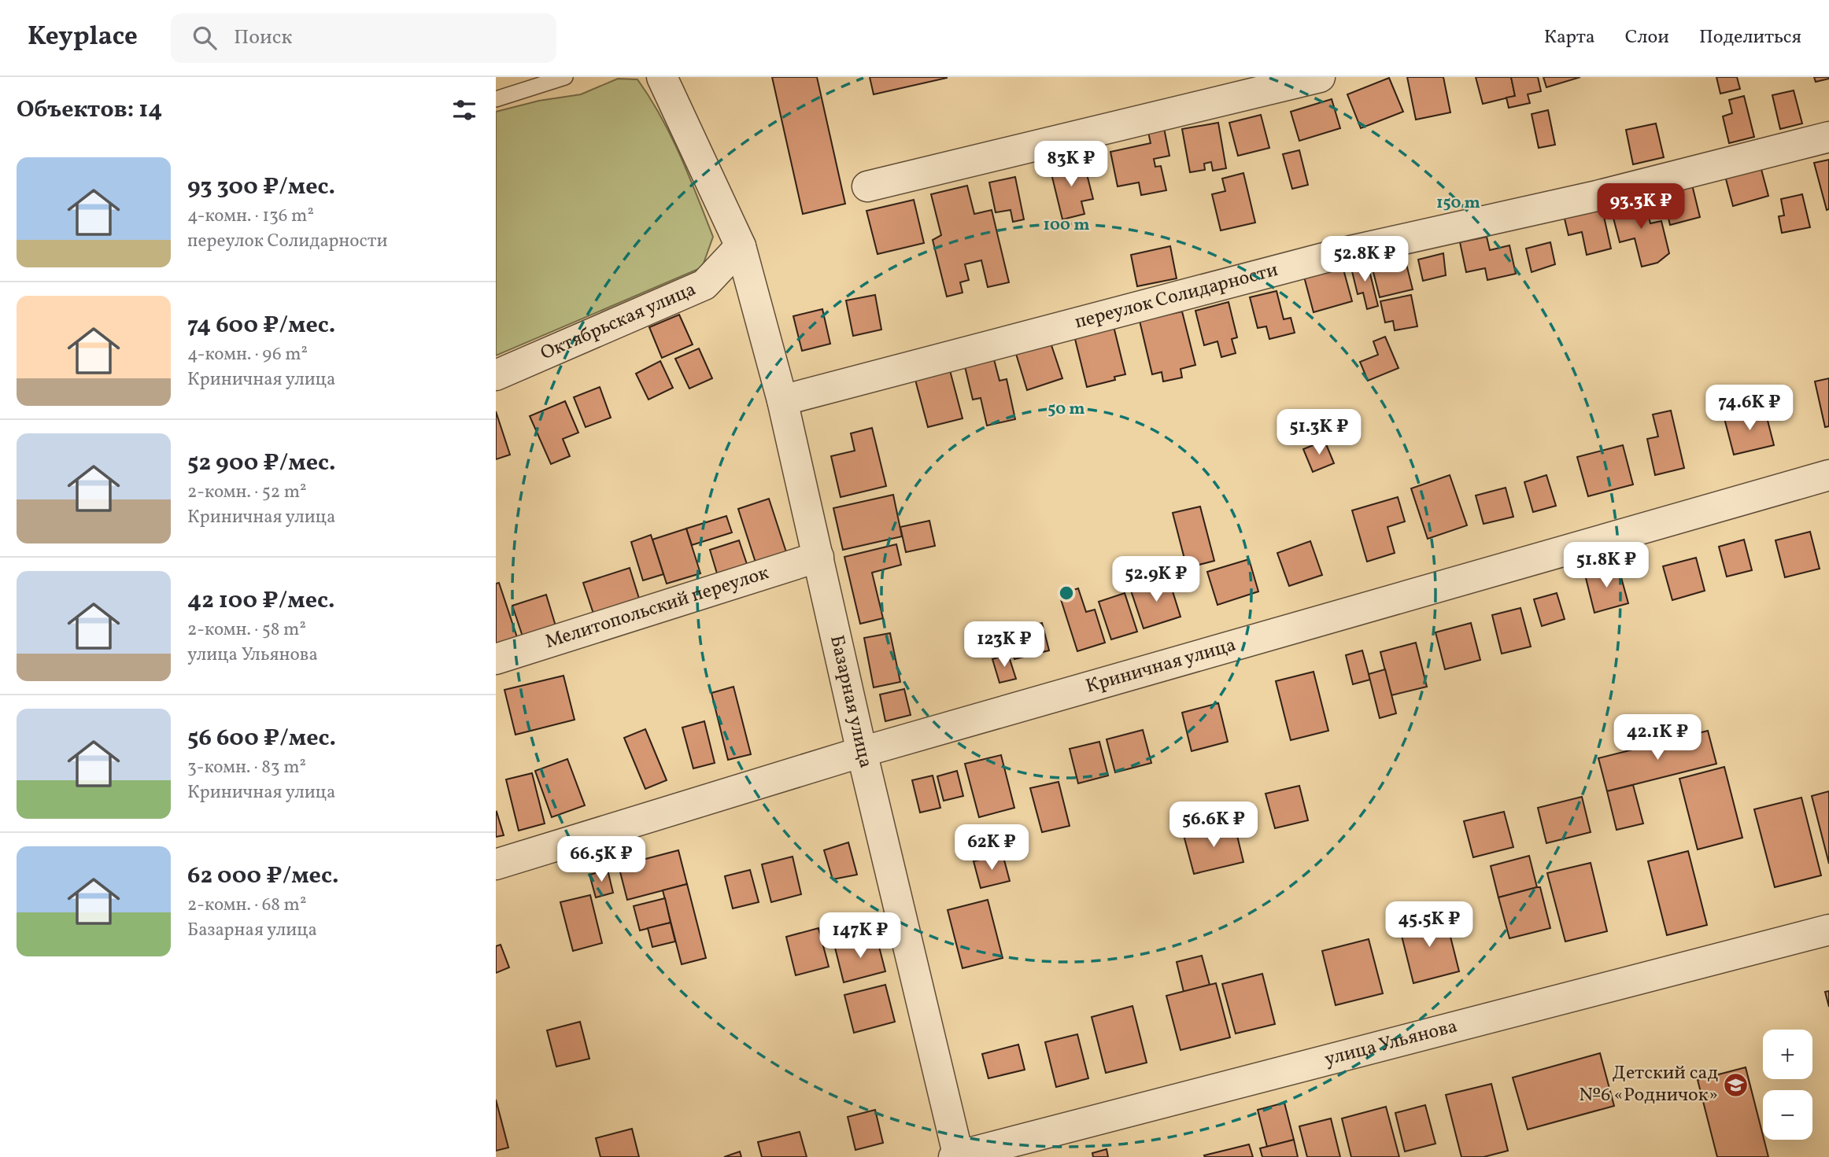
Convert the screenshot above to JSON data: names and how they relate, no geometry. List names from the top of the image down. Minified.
{"streets":{"street":["переулок Солидарности","Октябрьская улица","Мелитопольский переулок","Криничная улица","Базарная улица","улица Ульянова"]},"crossings":[["переулок Солидарности","Базарная улица"],["Октябрьская улица","Базарная улица"],["Мелитопольский переулок","Базарная улица"],["Криничная улица","Базарная улица"],["Базарная улица","улица Ульянова"]],"places":{"school or university":["Детский сад №6 «Родничок»"]},"page":{"header":"Keyplace","search":"Поиск","nav":["Карта","Слои","Поделиться"],"heading":"Объектов: 14","price":["83K ₽","93.3K ₽","52.8K ₽","74.6K ₽","51.3K ₽","51.8K ₽","52.9K ₽","123K ₽","42.1K ₽","56.6K ₽","62K ₽","66.5K ₽","45.5K ₽","147K ₽"],"list":[{"name":"93 300 ₽/мес.","note":"4-комн. · 136 m² · переулок Солидарности"},{"name":"74 600 ₽/мес.","note":"4-комн. · 96 m² · Криничная улица"},{"name":"52 900 ₽/мес.","note":"2-комн. · 52 m² · Криничная улица"},{"name":"42 100 ₽/мес.","note":"2-комн. · 58 m² · улица Ульянова"},{"name":"56 600 ₽/мес.","note":"3-комн. · 83 m² · Криничная улица"},{"name":"62 000 ₽/мес.","note":"2-комн. · 68 m² · Базарная улица"}],"map_buttons":["+","−"]},"rings":["150 m","100 m","50 m"]}
